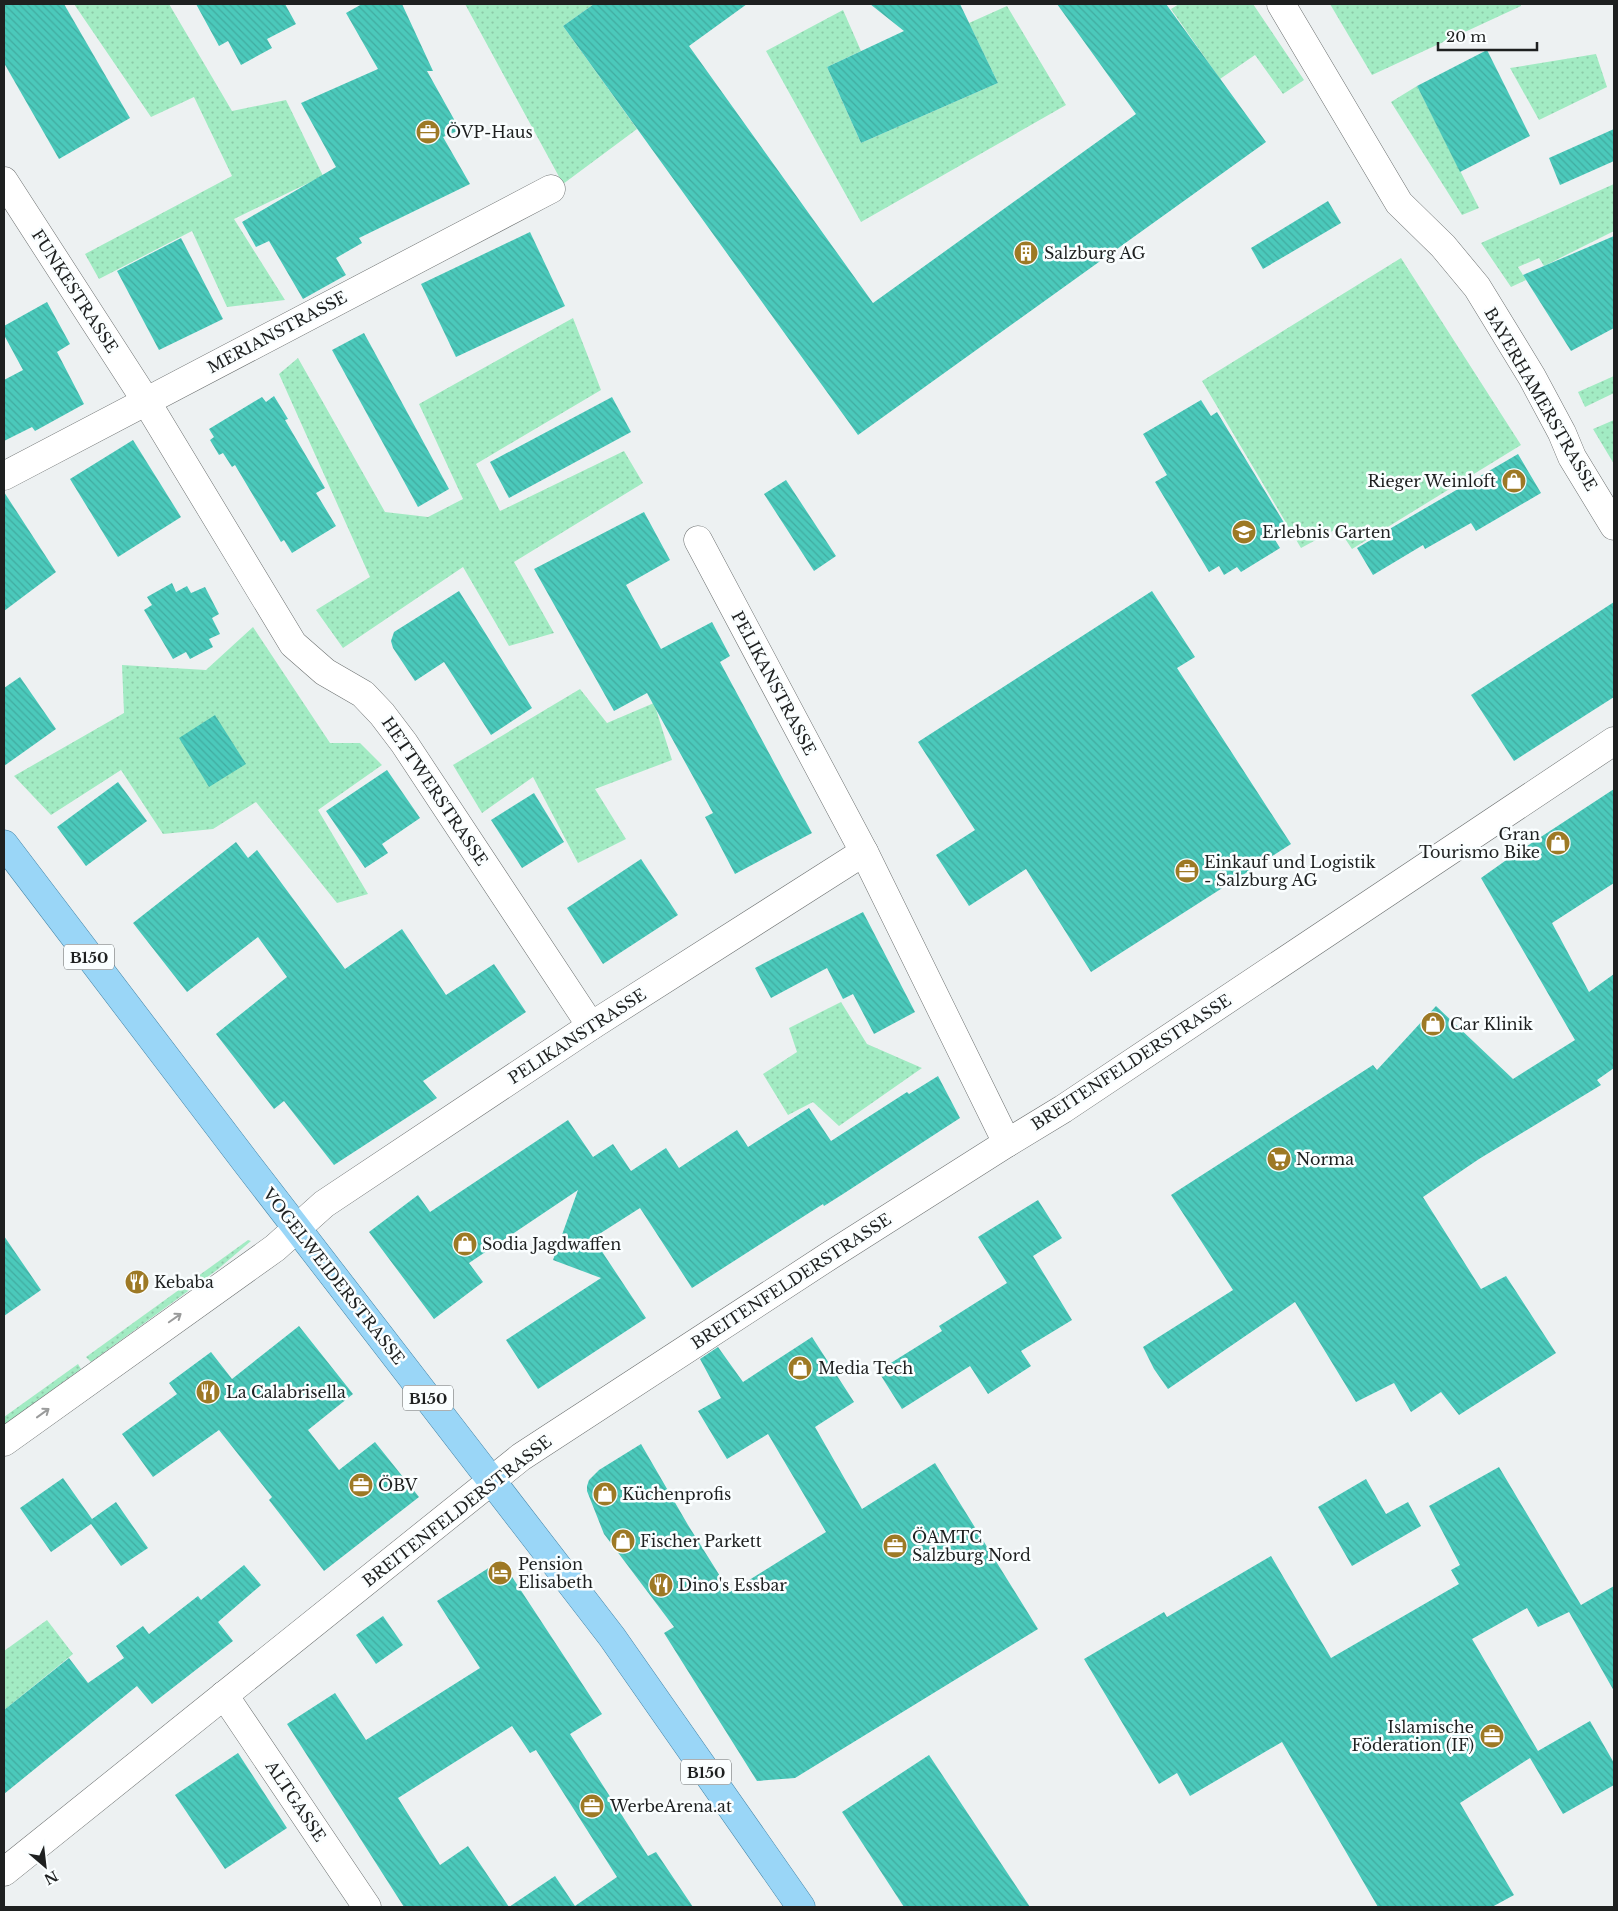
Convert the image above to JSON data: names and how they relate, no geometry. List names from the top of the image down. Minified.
{"streets":{"main road":["B150","VOGELWEIDERSTRASSE"],"street":["FUNKESTRASSE","MERIANSTRASSE","BAYERHAMERSTRASSE","PELIKANSTRASSE","HETTWERSTRASSE","BREITENFELDERSTRASSE","ALTGASSE"]},"crossings":[["FUNKESTRASSE","MERIANSTRASSE"],["FUNKESTRASSE","HETTWERSTRASSE"],["MERIANSTRASSE","HETTWERSTRASSE"],["PELIKANSTRASSE","HETTWERSTRASSE"],["PELIKANSTRASSE","BREITENFELDERSTRASSE"],["PELIKANSTRASSE","VOGELWEIDERSTRASSE"],["BREITENFELDERSTRASSE","VOGELWEIDERSTRASSE"],["BREITENFELDERSTRASSE","ALTGASSE"]],"places":{"office":["ÖVP-Haus","Einkauf und Logistik - Salzburg AG","ÖBV","ÖAMTC Salzburg Nord","Islamische Föderation (IF)","WerbeArena.at"],"building":["Salzburg AG"],"shop":["Rieger Weinloft","Gran Tourismo Bike","Car Klinik","Sodia Jagdwaffen","Media Tech","Küchenprofis","Fischer Parkett"],"school or university":["Erlebnis Garten"],"supermarket":["Norma"],"restaurant":["Kebaba","La Calabrisella","Dino's Essbar"],"hotel":["Pension Elisabeth"]},"scale_bar":"20 m","north":"bottom right"}
